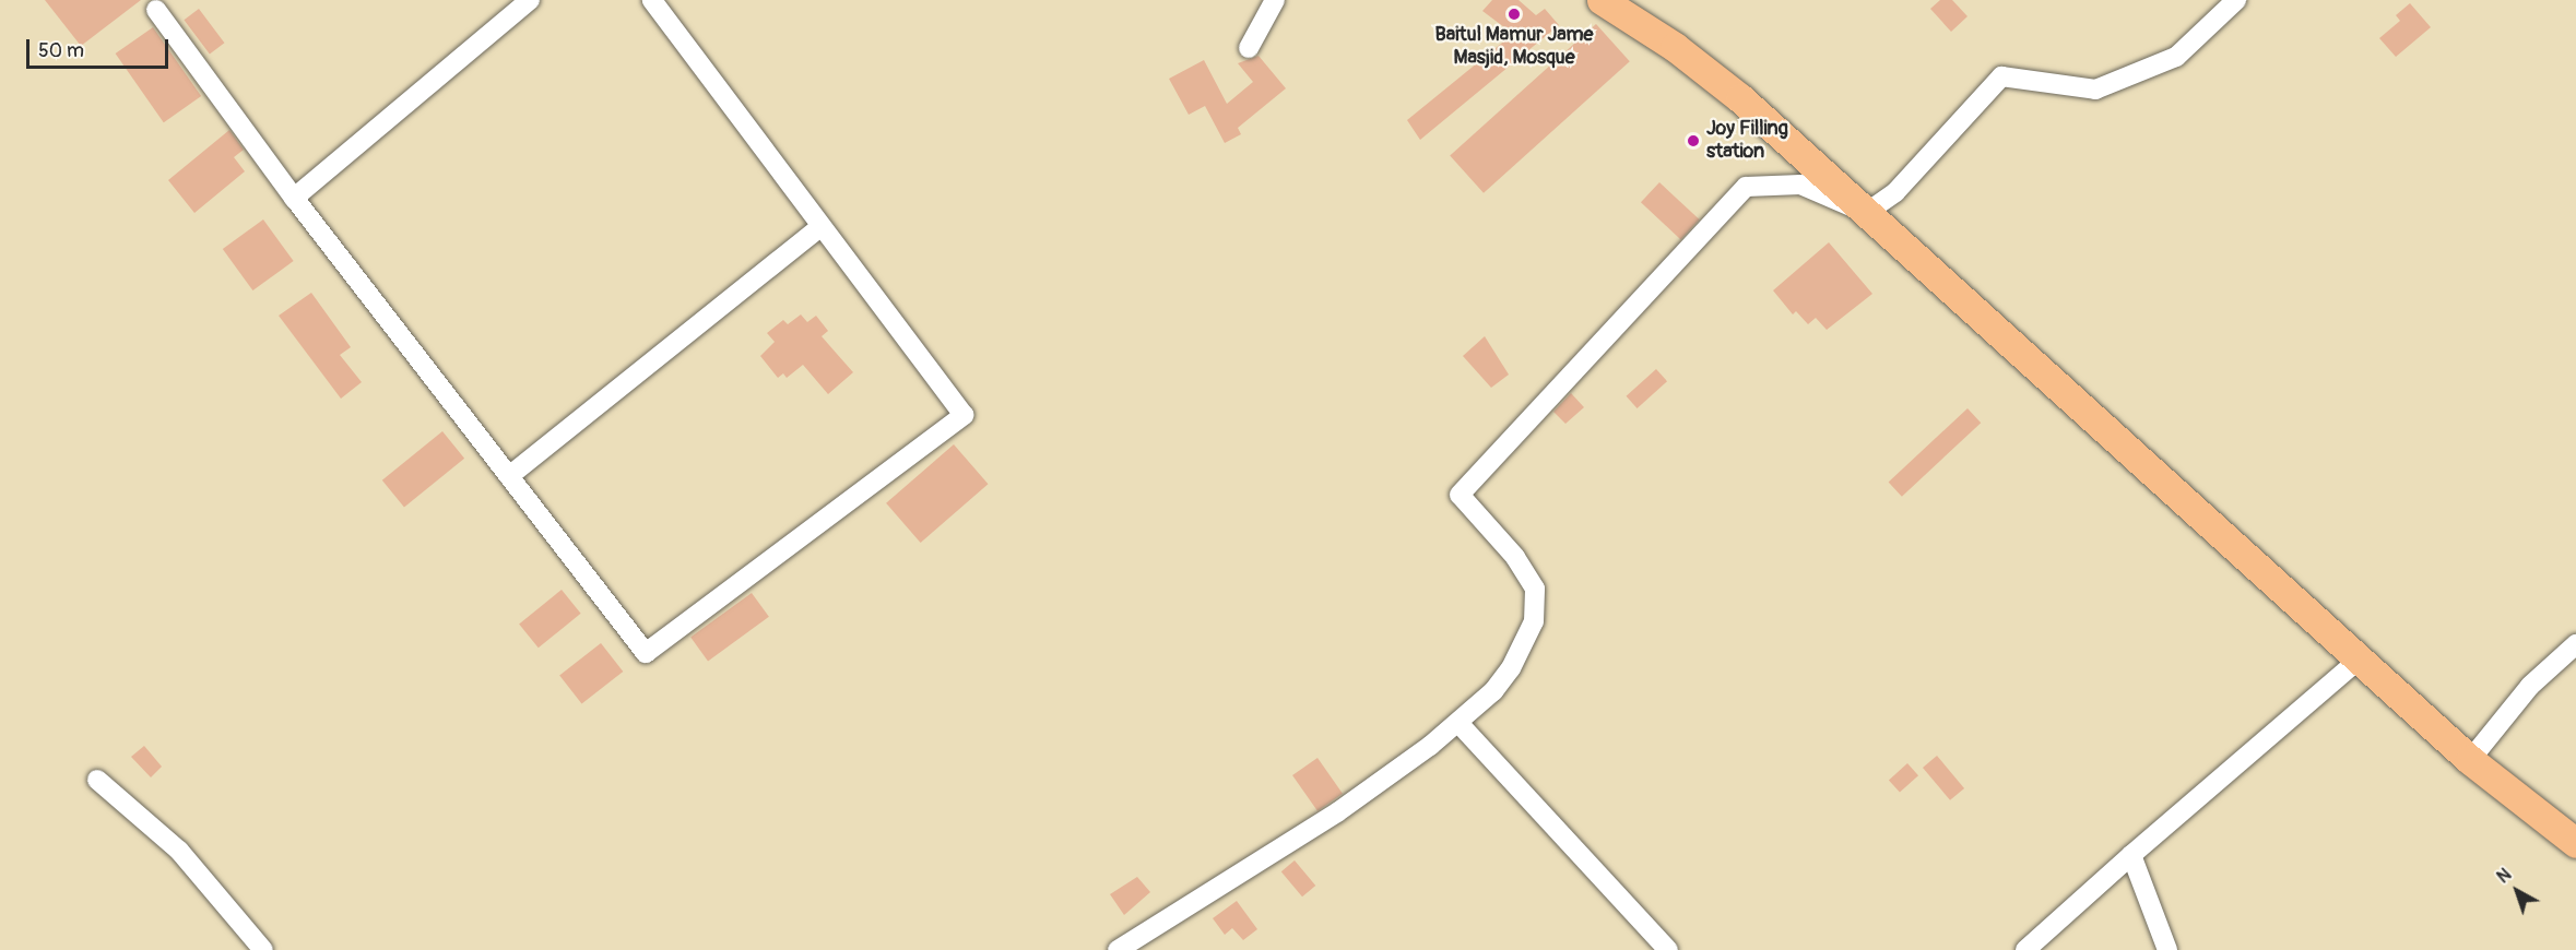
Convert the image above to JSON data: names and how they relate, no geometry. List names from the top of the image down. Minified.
{"places":["Baitul Mamur Jame Masjid, Mosque","Joy Filling station"],"scale_bar":"50 m","north":"top left"}
